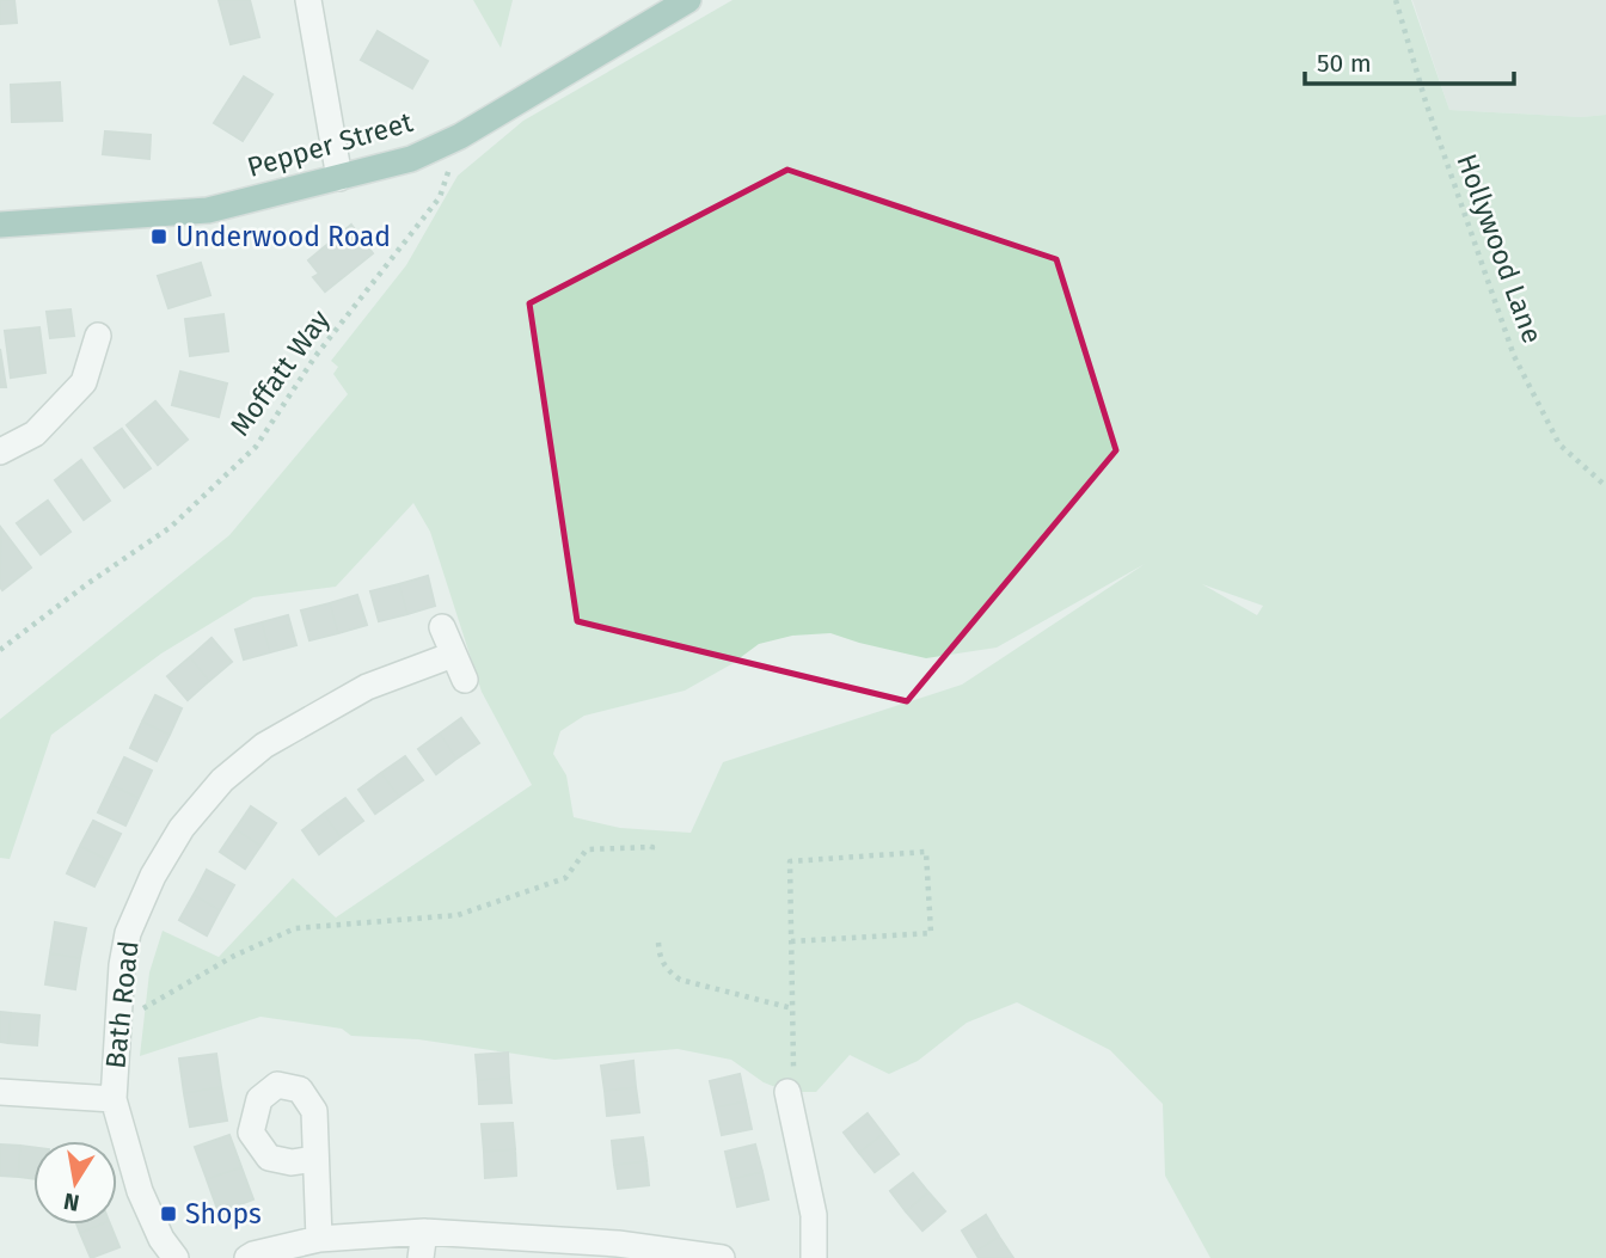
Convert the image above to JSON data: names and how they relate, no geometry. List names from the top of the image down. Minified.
{"streets":{"main road":["Pepper Street"],"street":["Bath Road"],"path":["Hollywood Lane","Moffatt Way"]},"crossings":[["Pepper Street","Moffatt Way"]],"places":{"transit":["Underwood Road","Shops"]},"scale_bar":"50 m","north":"bottom"}
